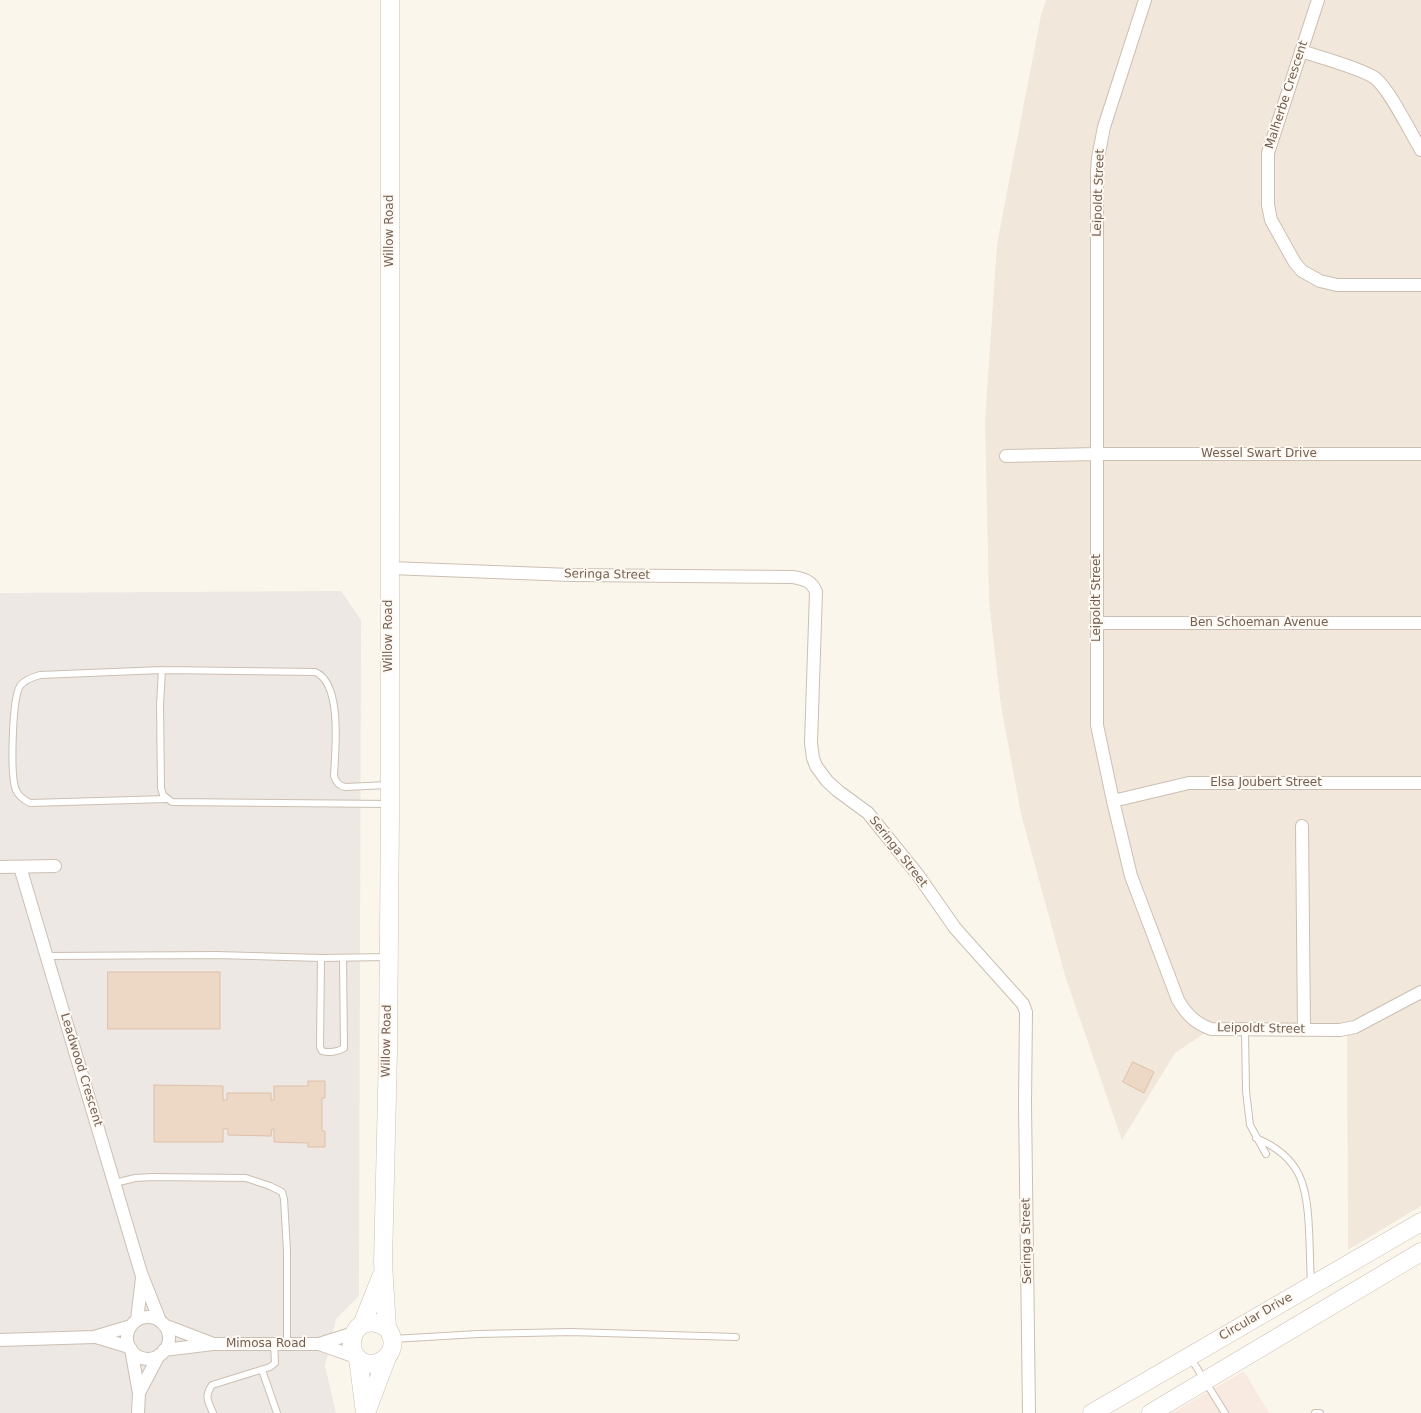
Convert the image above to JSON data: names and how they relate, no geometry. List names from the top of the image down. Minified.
{"streets":{"street":["Malherbe Crescent","Leipoldt Street","Willow Road","Wessel Swart Drive","Seringa Street","Ben Schoeman Avenue","Elsa Joubert Street","Leadwood Crescent","Circular Drive","Mimosa Road"]},"crossings":[["Leipoldt Street","Wessel Swart Drive"],["Leipoldt Street","Ben Schoeman Avenue"],["Leipoldt Street","Elsa Joubert Street"],["Willow Road","Seringa Street"],["Willow Road","Mimosa Road"],["Leadwood Crescent","Mimosa Road"]]}
